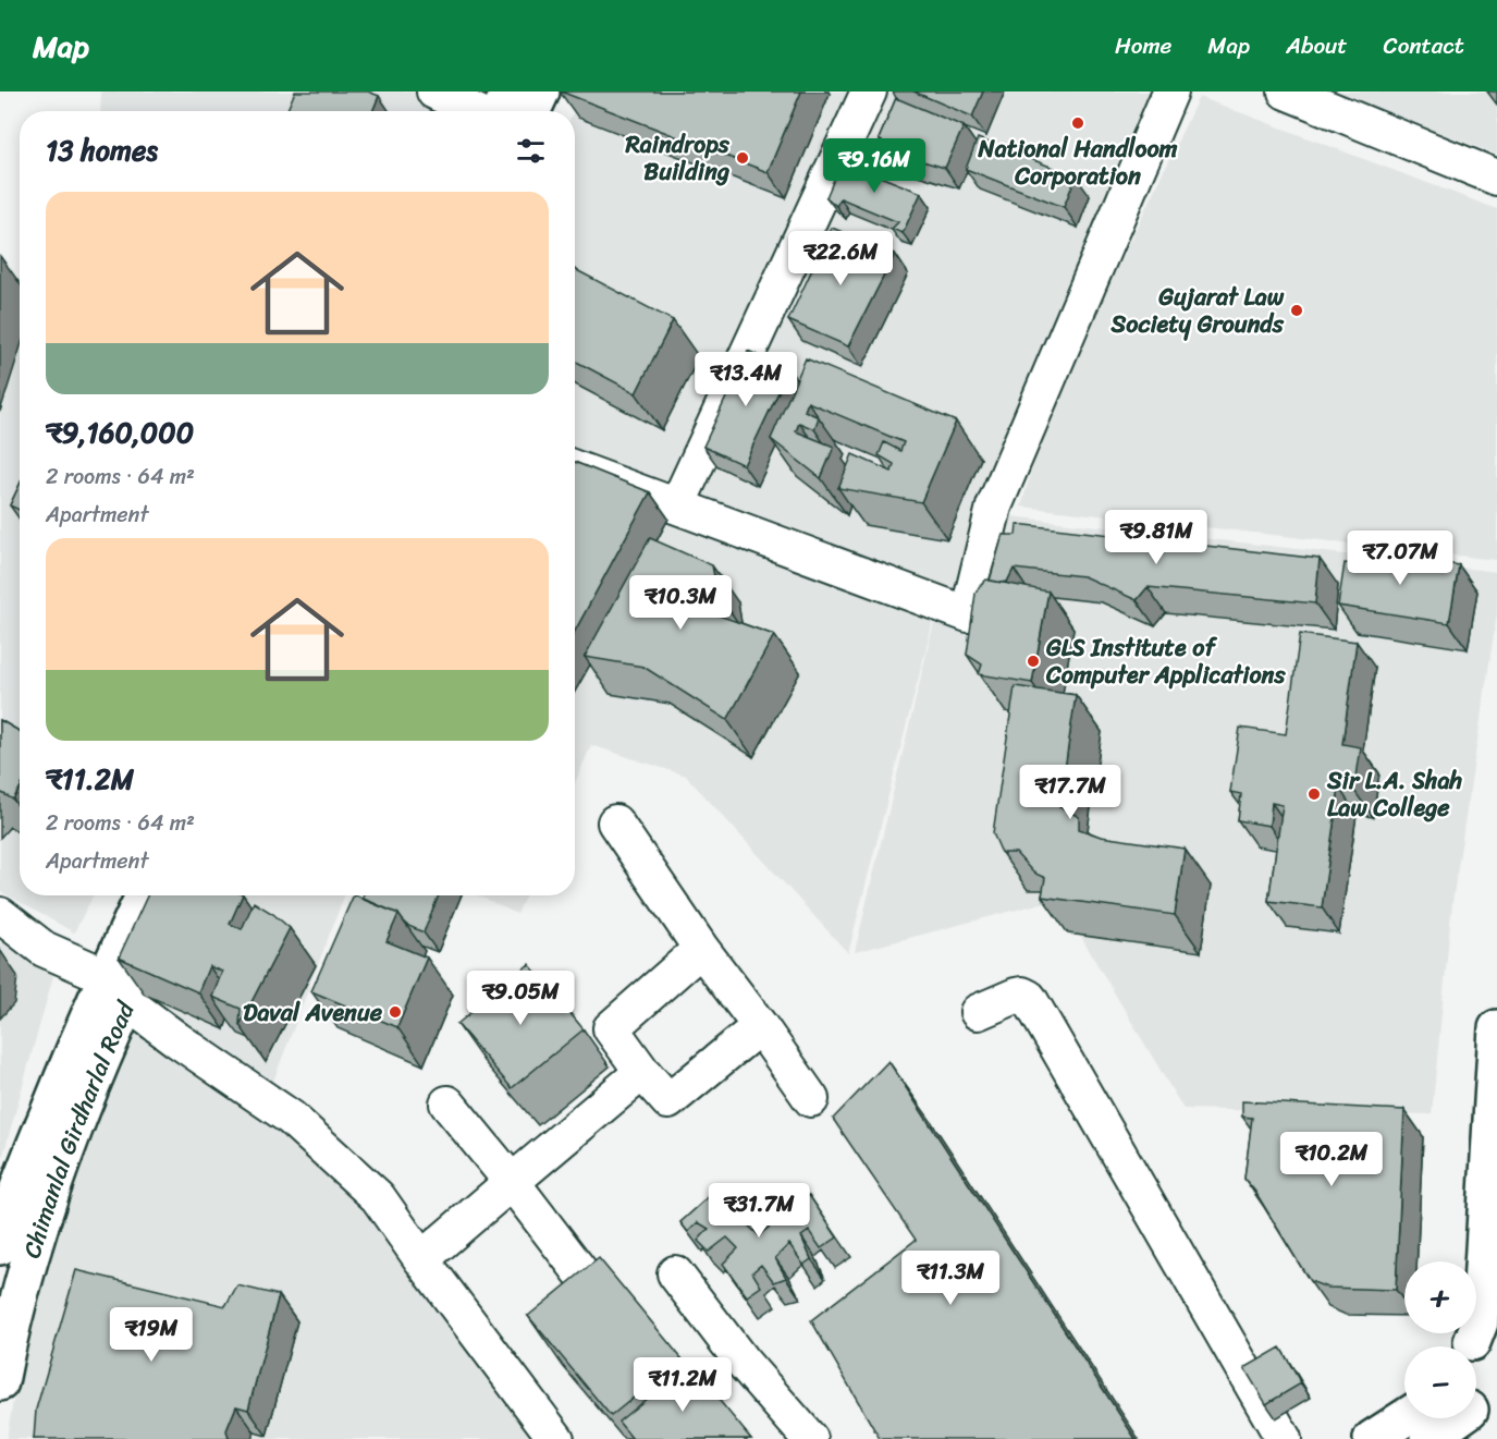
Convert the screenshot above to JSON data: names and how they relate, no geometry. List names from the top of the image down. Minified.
{"streets":{"main road":["Chimanlal Girdharlal Road"]},"places":["National Handloom Corporation","Raindrops Building","Gujarat Law Society Grounds","GLS Institute of Computer Applications","Sir L.A. Shah Law College","Daval Avenue"],"page":{"header":"Map","nav":["Home","Map","About","Contact"],"heading":"13 homes","price":["₹9.16M","₹22.6M","₹13.4M","₹9.81M","₹7.07M","₹10.3M","₹17.7M","₹9.05M","₹10.2M","₹31.7M","₹11.3M","₹19M","₹11.2M"],"list":[{"name":"₹9,160,000","note":"2 rooms · 64 m² · Apartment"},{"name":"₹11.2M","note":"2 rooms · 64 m² · Apartment"}],"map_buttons":["+","−"]}}
